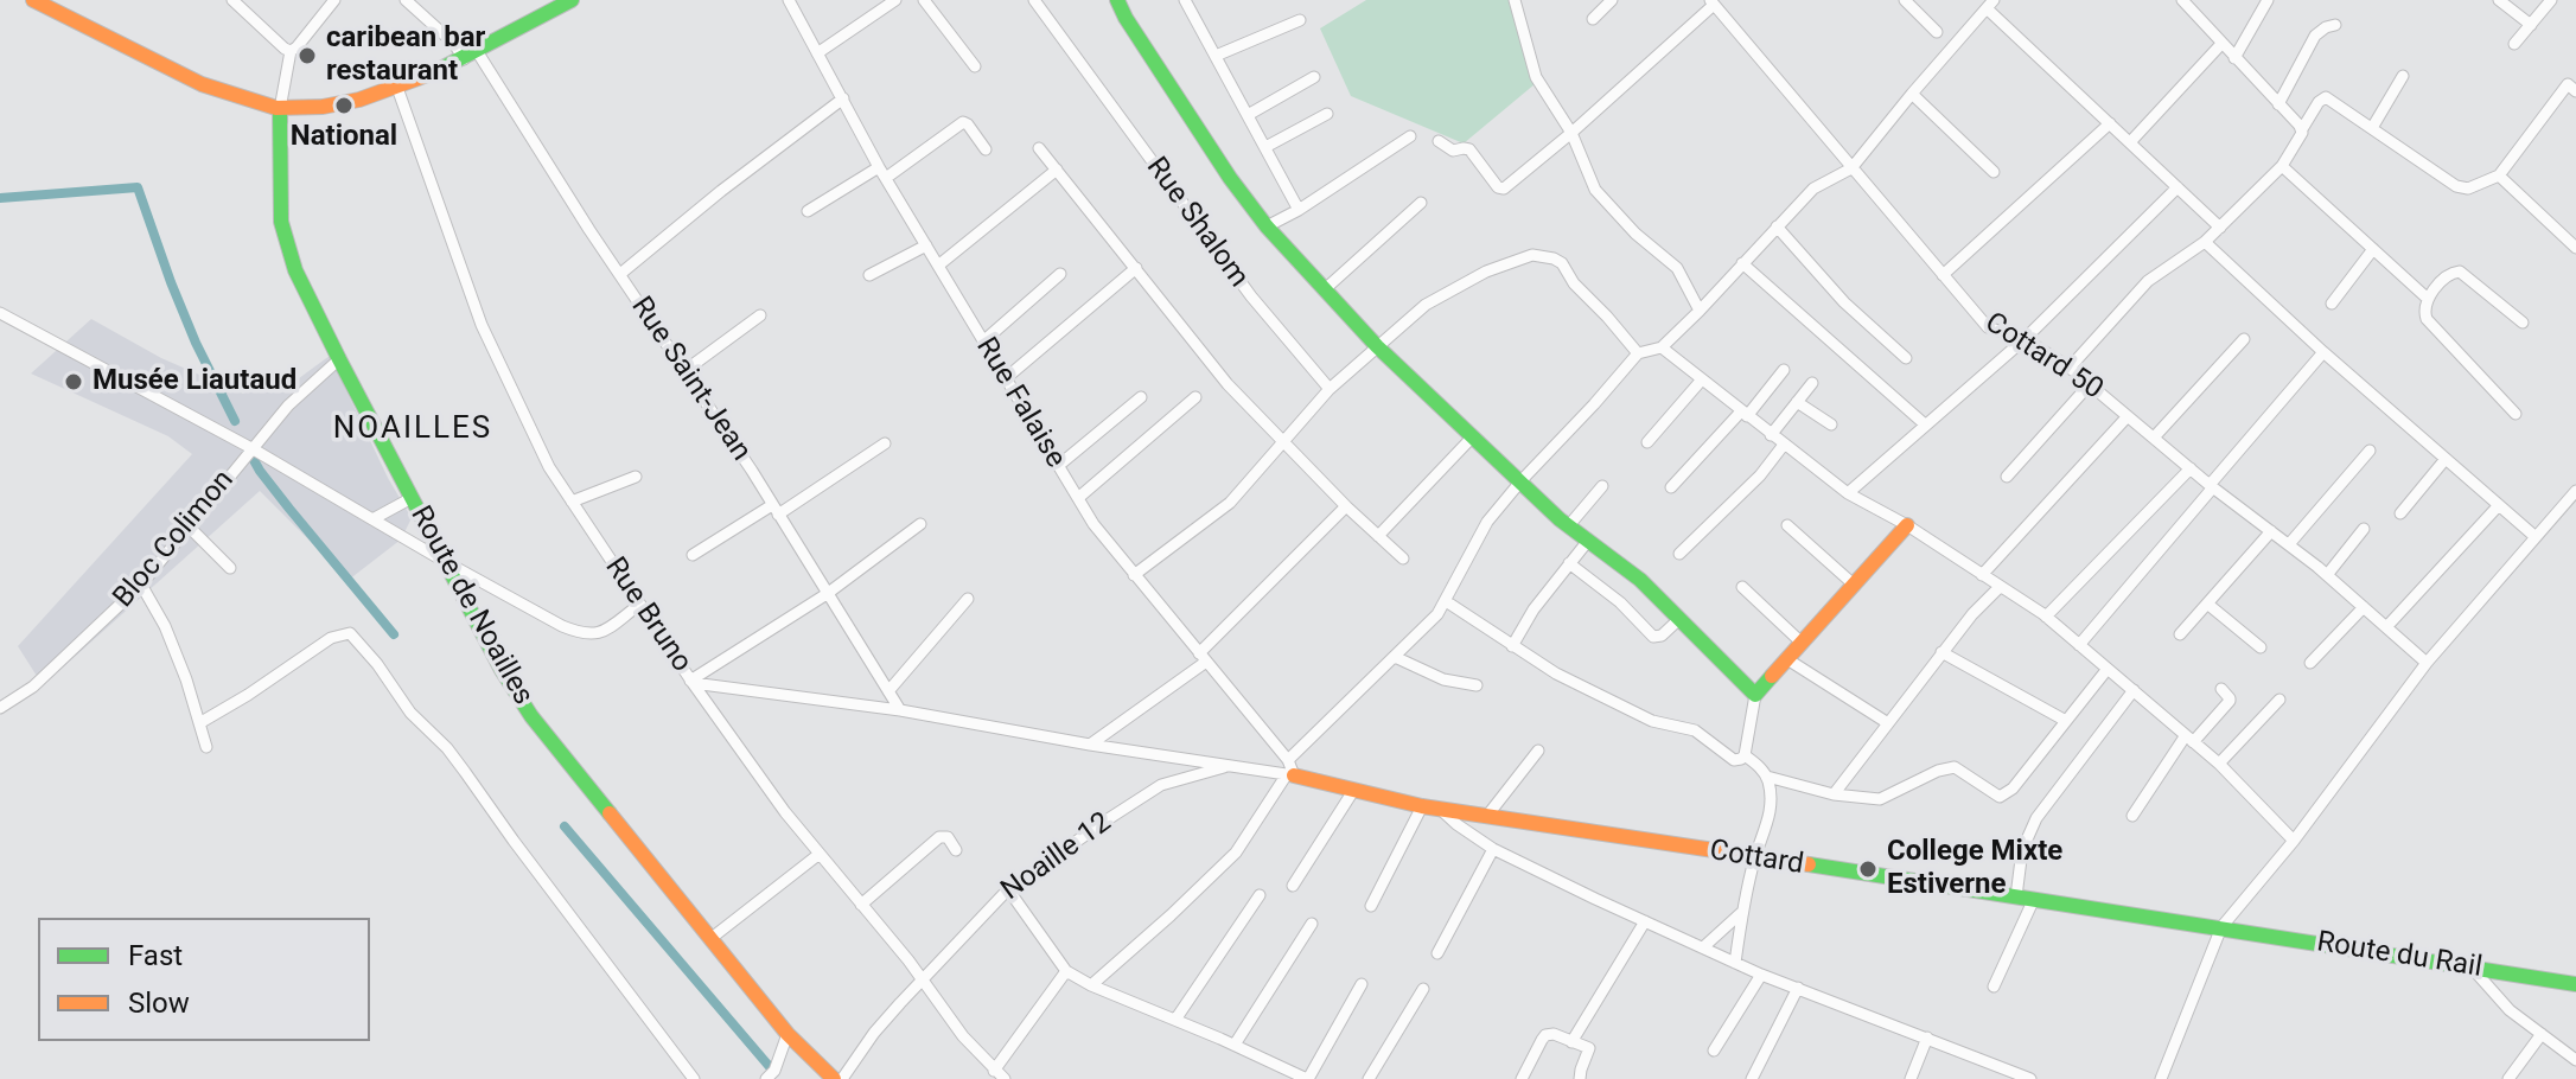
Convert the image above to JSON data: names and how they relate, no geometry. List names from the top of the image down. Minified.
{"streets":{"street":["Rue Shalom","Cottard 50","Rue Saint-Jean","Rue Falaise","Bloc Colimon","Route de Noailles","Rue Bruno","Noaille 12","Cottard","Route du Rail"]},"crossings":[["Rue Falaise","Cottard"],["Bloc Colimon","Route de Noailles"],["Rue Bruno","Noaille 12"],["Cottard","Route du Rail"]],"districts":["NOAILLES"],"places":["caribean bar restaurant","National","Musée Liautaud","College Mixte Estiverne"],"legend":["Fast","Slow"]}
